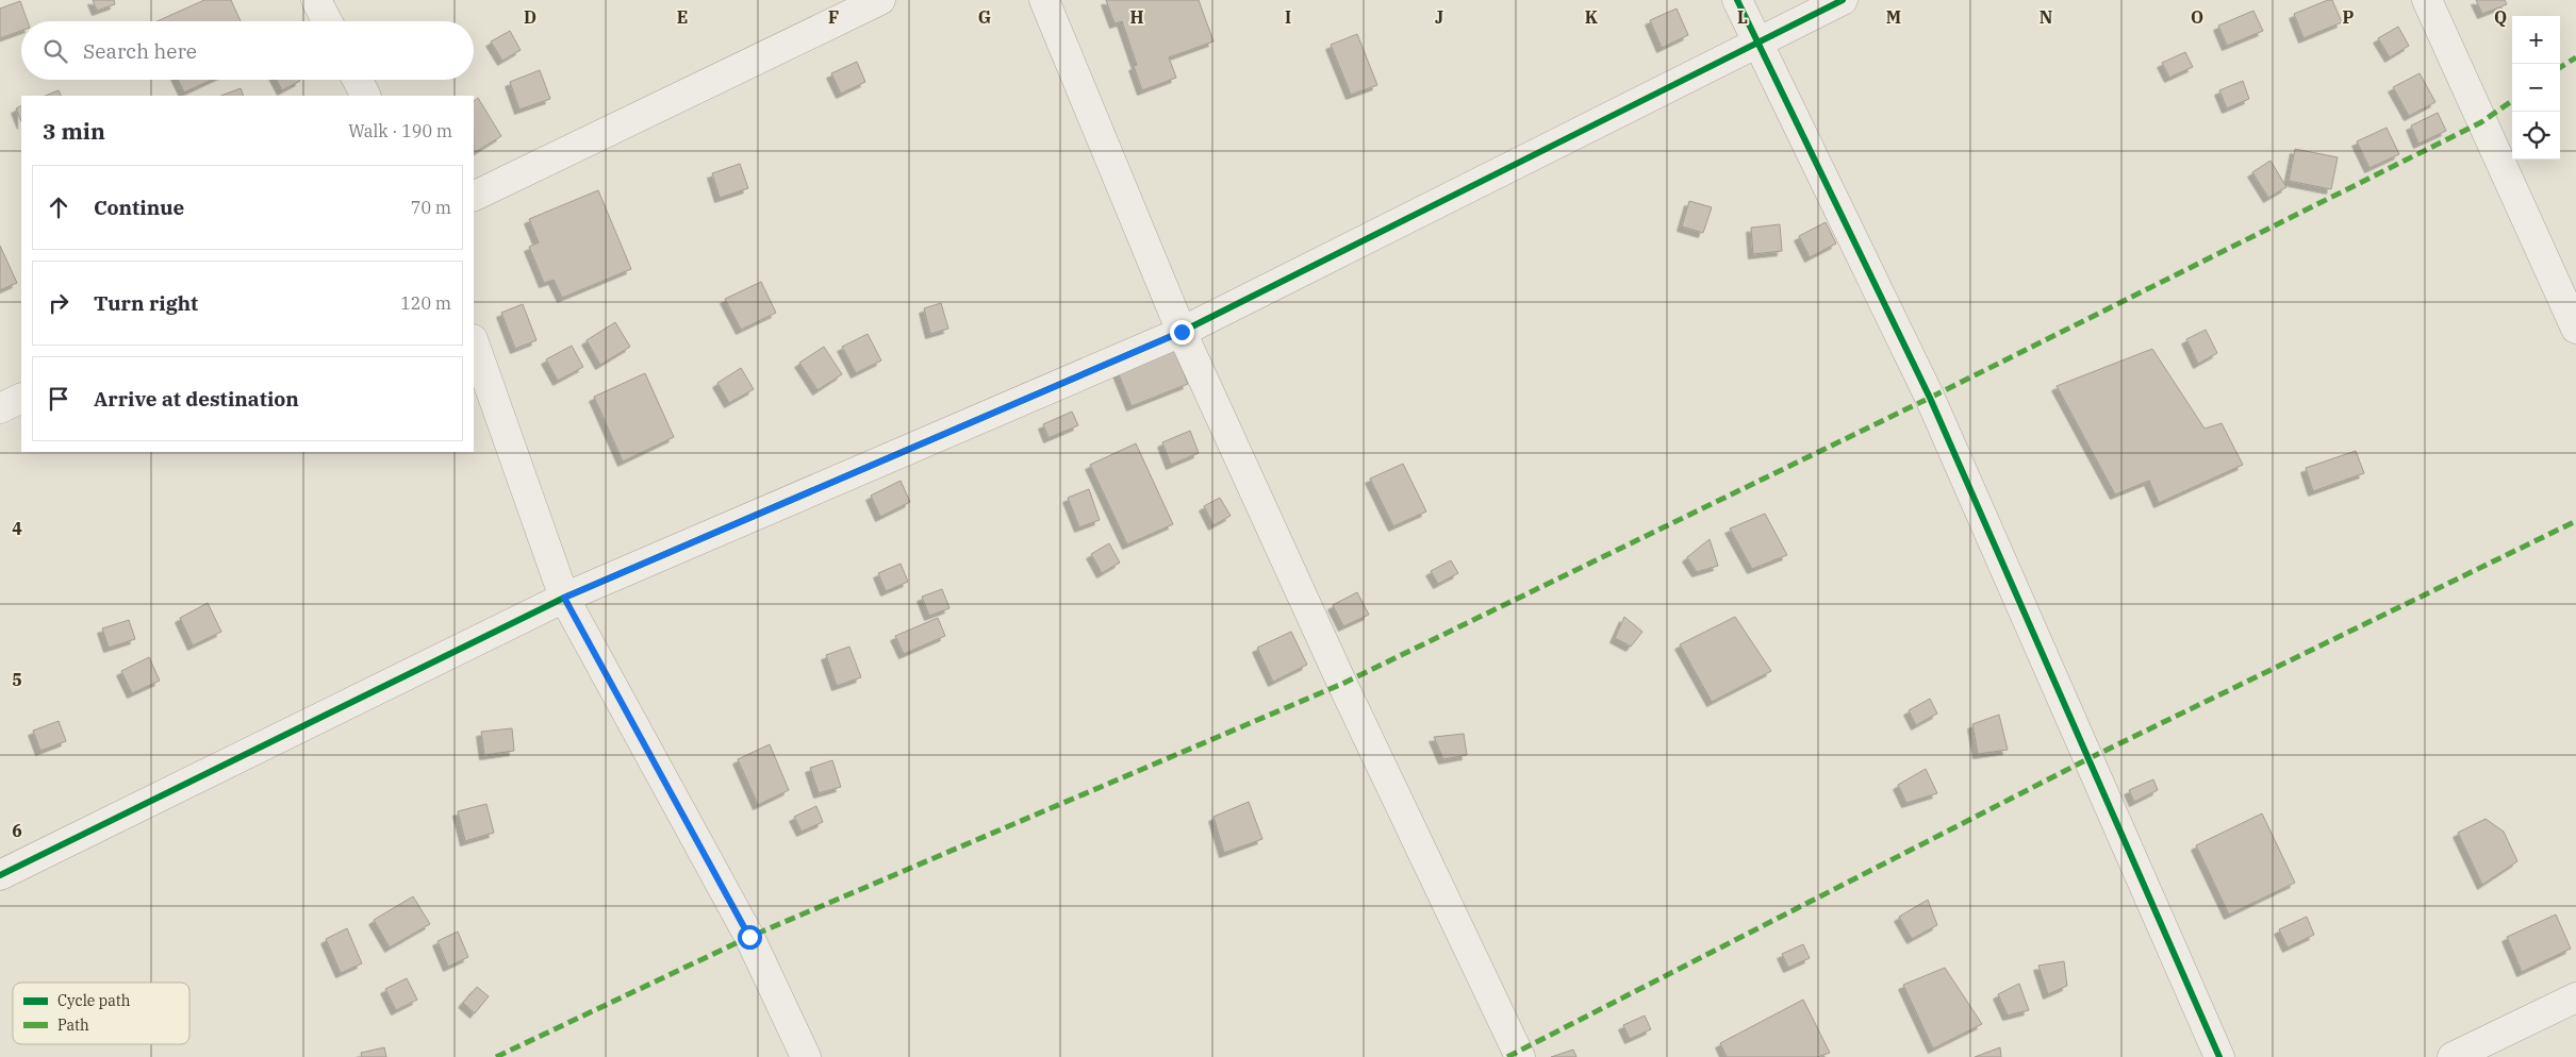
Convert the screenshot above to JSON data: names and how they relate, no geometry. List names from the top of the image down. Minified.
{"legend":["Cycle path","Path"],"page":{"map_buttons":["+","−"],"search":"Search here","heading":["3 min","Walk · 190 m"],"list":[["Continue","70 m"],["Turn right","120 m"],"Arrive at destination"]},"grid":{"columns":["D","E","F","G","H","I","J","K","L","M","N","O","P","Q"],"rows":["4","5","6"]}}
